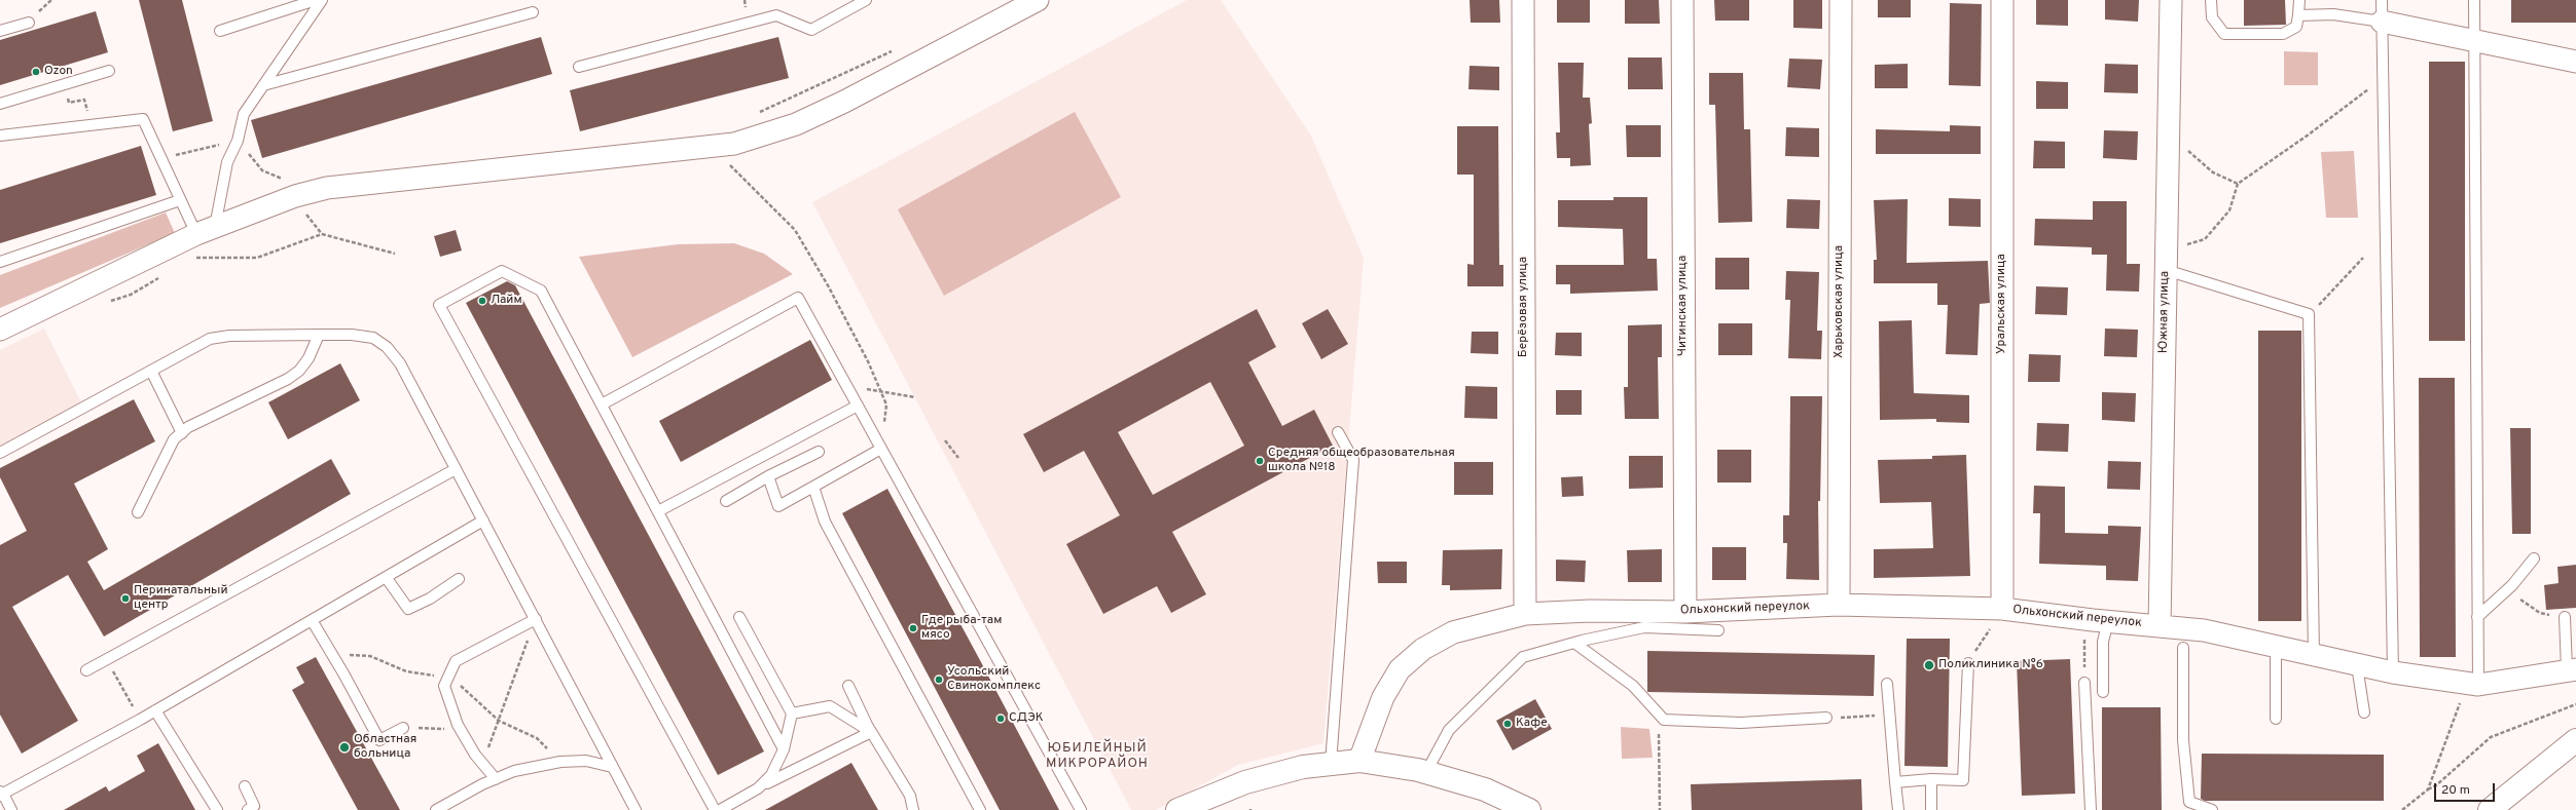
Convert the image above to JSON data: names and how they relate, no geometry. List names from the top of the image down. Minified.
{"streets":{"street":["Харьковская улица","Уральская улица","Читинская улица","Берёзовая улица","Южная улица","Ольхонский переулок"]},"crossings":[["Харьковская улица","Ольхонский переулок"],["Уральская улица","Ольхонский переулок"],["Читинская улица","Ольхонский переулок"],["Берёзовая улица","Ольхонский переулок"],["Южная улица","Ольхонский переулок"]],"districts":["ЮБИЛЕЙНЫЙ МИКРОРАЙОН"],"places":["Ozon","Лайм","Средняя общеобразовательная школа №18","Перинатальный центр","Где рыба-там мясо","Поликлиника N°6","Усольский Свинокомплекс","СДЭК","Кафе","Областная больница"],"scale_bar":"20 m"}
